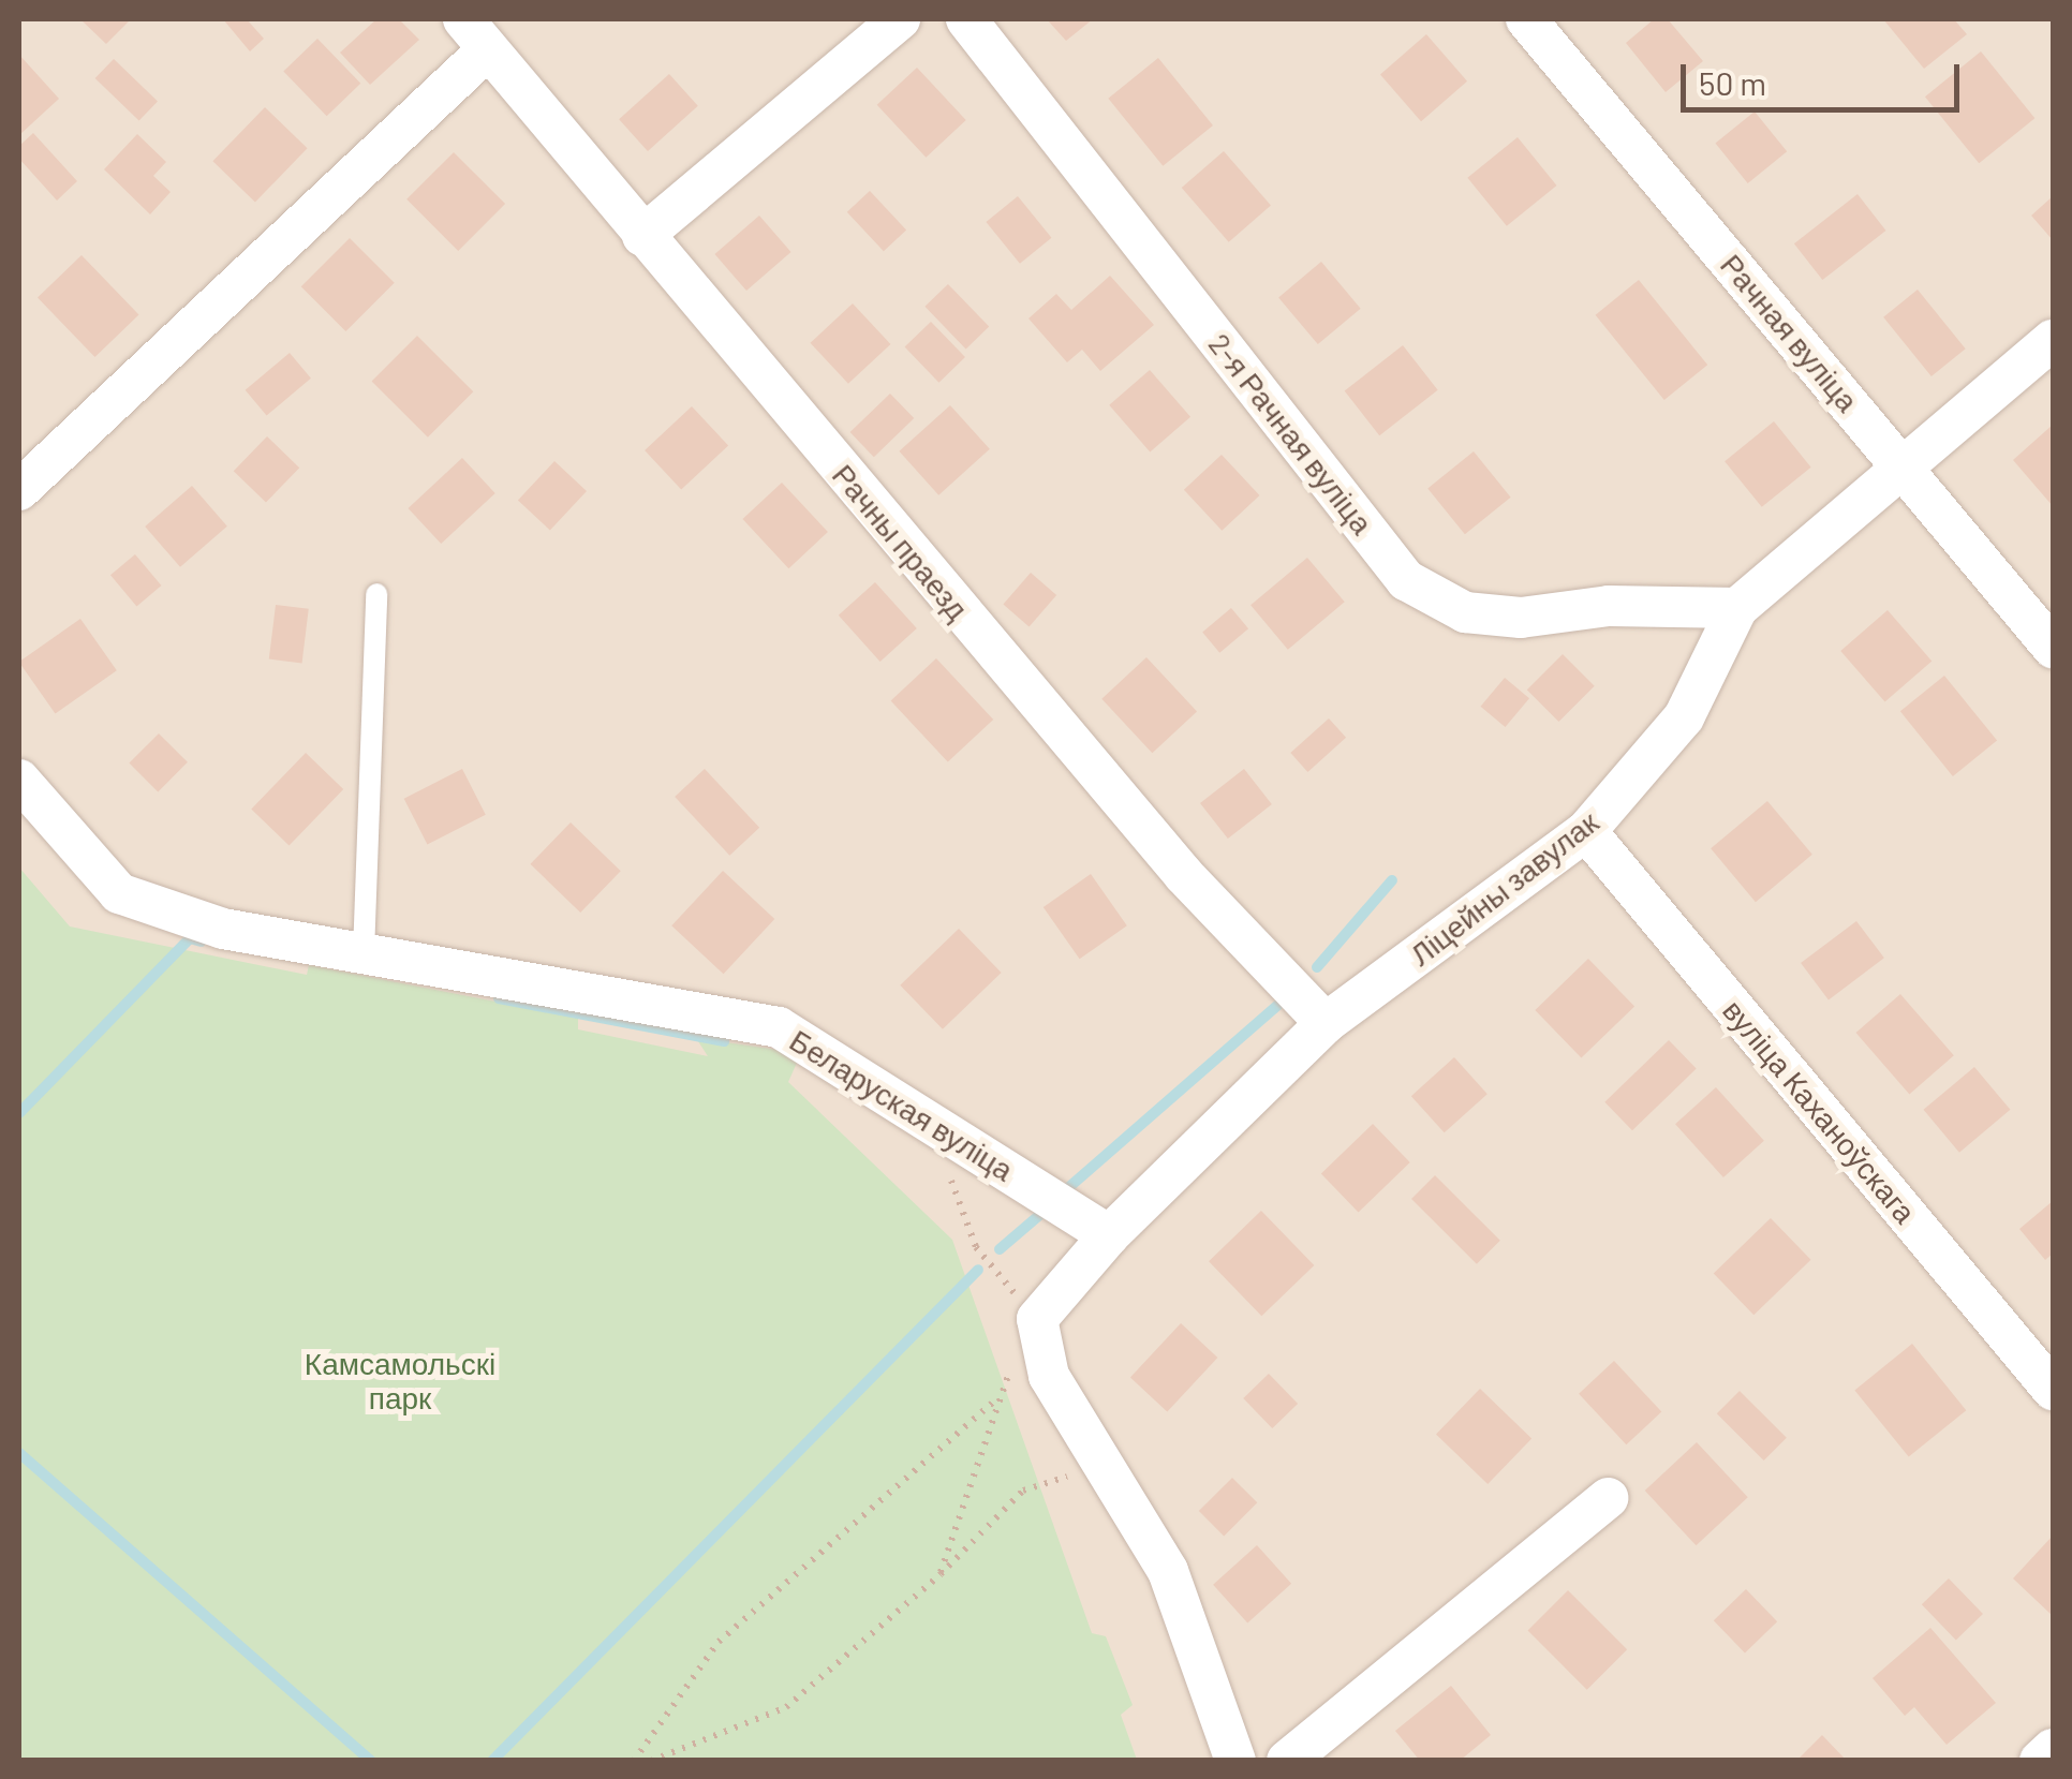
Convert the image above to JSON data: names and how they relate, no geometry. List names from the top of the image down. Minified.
{"streets":{"street":["Рачная вуліца","2-я Рачная вуліца","Рачны праезд","Ліцейны завулак","Беларуская вуліца","вуліца Каханоўскага"]},"crossings":[["Рачная вуліца","Ліцейны завулак"],["2-я Рачная вуліца","Ліцейны завулак"],["Рачны праезд","Ліцейны завулак"],["Ліцейны завулак","Беларуская вуліца"],["Ліцейны завулак","вуліца Каханоўскага"]],"parks":["Камсамольскі парк"],"scale_bar":"50 m"}
